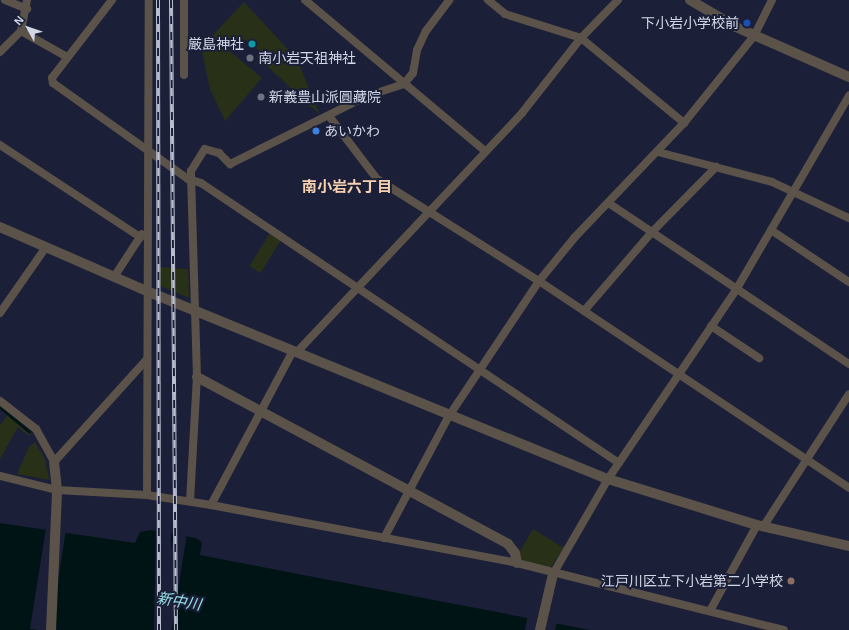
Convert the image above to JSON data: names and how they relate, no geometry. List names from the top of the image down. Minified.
{"districts":["南小岩六丁目"],"water":["新中川"],"places":["下小岩小学校前","厳島神社","南小岩天祖神社","新義豊山派圓藏院","あいかわ","江戸川区立下小岩第二小学校"],"north":"top left"}
